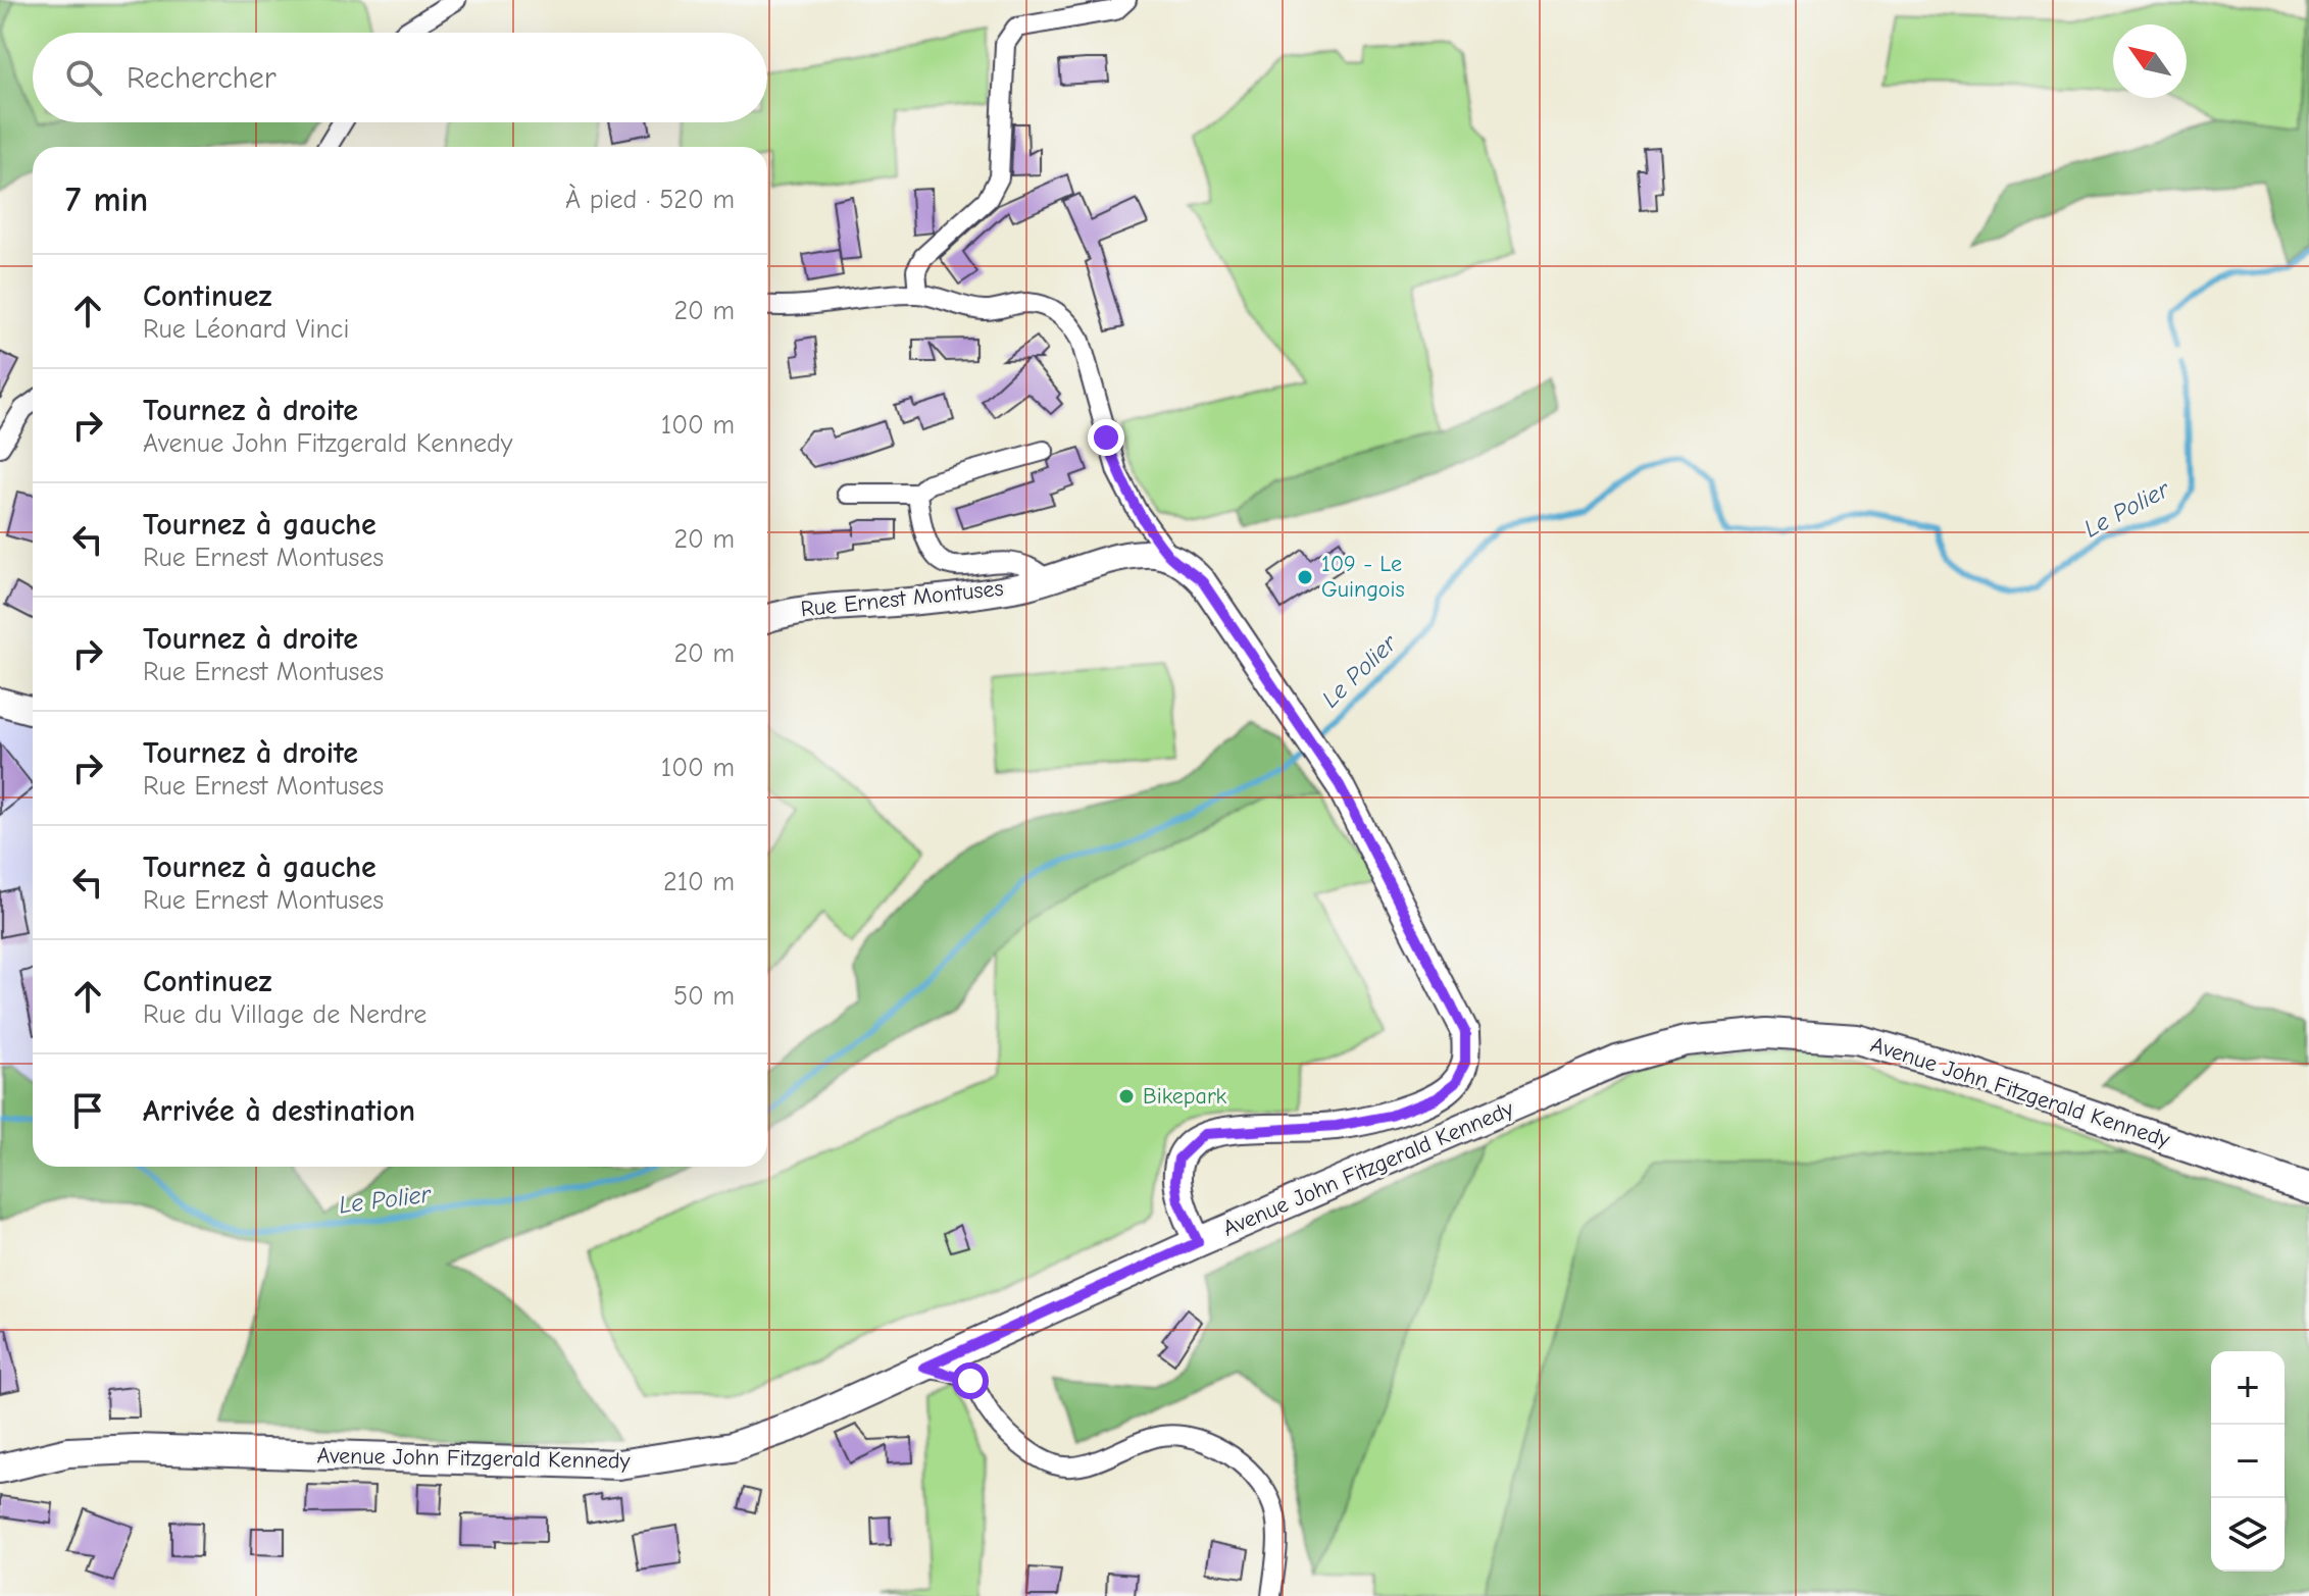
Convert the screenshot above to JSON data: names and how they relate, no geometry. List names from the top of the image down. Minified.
{"streets":{"main road":["Avenue John Fitzgerald Kennedy"],"street":["Rue Ernest Montuses"]},"water":["Le Polier"],"places":["109 - Le Guingois","Bikepark"],"north":"top left","page":{"search":"Rechercher","heading":["7 min","À pied · 520 m"],"list":[["Continuez","Rue Léonard Vinci","20 m"],["Tournez à droite","Avenue John Fitzgerald Kennedy","100 m"],["Tournez à gauche","Rue Ernest Montuses","20 m"],["Tournez à droite","Rue Ernest Montuses","20 m"],["Tournez à droite","Rue Ernest Montuses","100 m"],["Tournez à gauche","Rue Ernest Montuses","210 m"],["Continuez","Rue du Village de Nerdre","50 m"],"Arrivée à destination"],"map_buttons":["+","−"]}}
